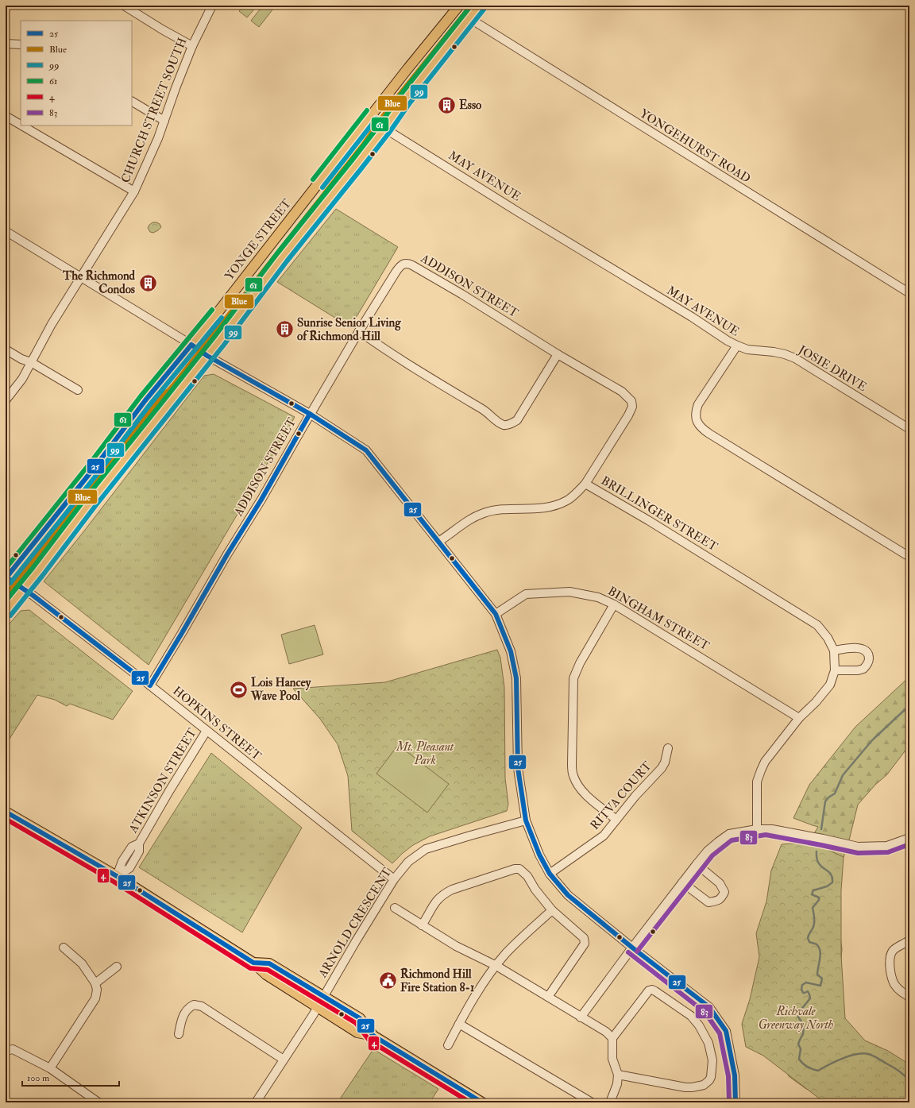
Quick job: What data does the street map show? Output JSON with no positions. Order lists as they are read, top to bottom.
{
  "streets": {
    "main road": ["YONGE STREET"],
    "street": [
      "CHURCH STREET SOUTH",
      "YONGEHURST ROAD",
      "MAY AVENUE",
      "ADDISON STREET",
      "JOSIE DRIVE",
      "BRILLINGER STREET",
      "BINGHAM STREET",
      "HOPKINS STREET",
      "ATKINSON STREET",
      "RITVA COURT",
      "ARNOLD CRESCENT"
    ]
  },
  "crossings": [
    ["MAY AVENUE", "YONGE STREET"],
    ["MAY AVENUE", "JOSIE DRIVE"],
    ["YONGE STREET", "HOPKINS STREET"],
    ["ADDISON STREET", "BRILLINGER STREET"],
    ["ADDISON STREET", "HOPKINS STREET"],
    ["BRILLINGER STREET", "BINGHAM STREET"],
    ["HOPKINS STREET", "ATKINSON STREET"],
    ["HOPKINS STREET", "ARNOLD CRESCENT"]
  ],
  "parks": ["Mt. Pleasant Park", "Richvale Greenway North"],
  "places": {
    "building": ["Esso", "The Richmond Condos", "Sunrise Senior Living of Richmond Hill"],
    "sports": ["Lois Hancey Wave Pool"],
    "public building": ["Richmond Hill Fire Station 8-1"]
  },
  "lines": [
    "transit line Blue",
    "transit line 61",
    "transit line 99",
    "transit line 25",
    "transit line 4",
    "transit line 83"
  ],
  "legend": [
    "25",
    "Blue",
    "99",
    "61",
    "4",
    "83"
  ],
  "scale_bar": "100 m"
}
